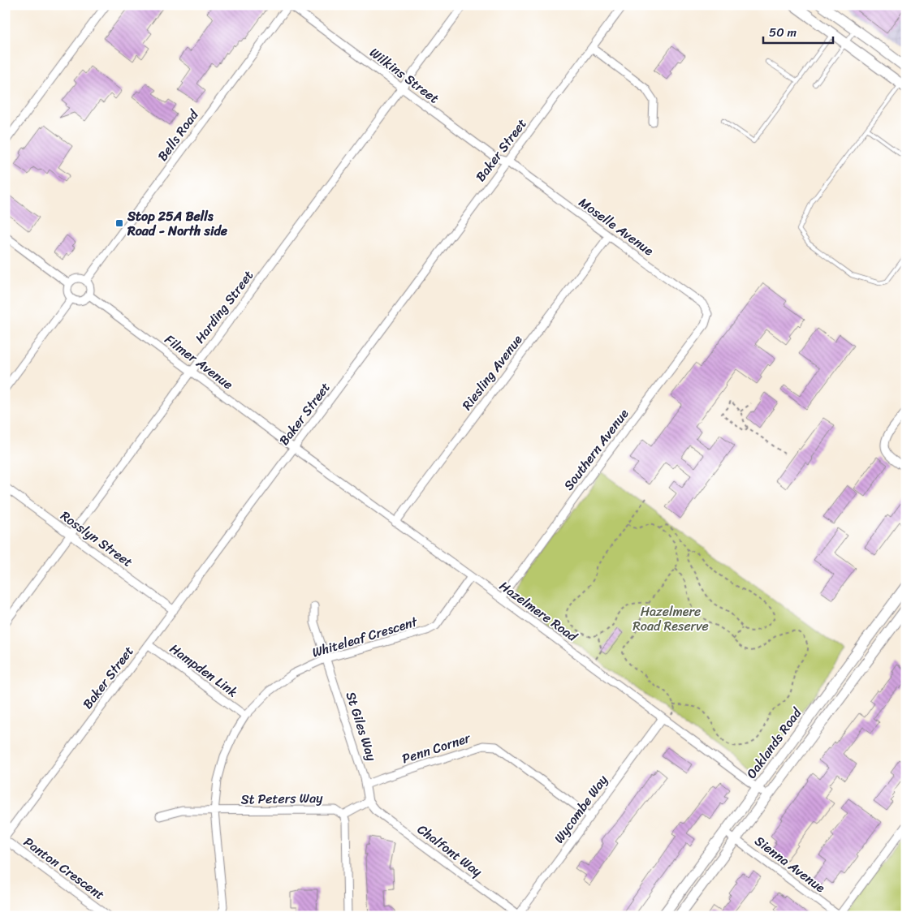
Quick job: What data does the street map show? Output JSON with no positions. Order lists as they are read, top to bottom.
{
  "streets": {
    "main road": ["Oaklands Road"],
    "street": [
      "Wilkins Street",
      "Bells Road",
      "Baker Street",
      "Moselle Avenue",
      "Harding Street",
      "Filmer Avenue",
      "Riesling Avenue",
      "Southern Avenue",
      "Rosslyn Street",
      "Hazelmere Road",
      "Whiteleaf Crescent",
      "Hampden Link",
      "St Giles Way",
      "Penn Corner",
      "St Peters Way",
      "Wycombe Way",
      "Chalfont Way",
      "Sienna Avenue",
      "Panton Crescent"
    ]
  },
  "crossings": [
    ["Wilkins Street", "Bells Road"],
    ["Wilkins Street", "Baker Street"],
    ["Wilkins Street", "Moselle Avenue"],
    ["Wilkins Street", "Harding Street"],
    ["Bells Road", "Filmer Avenue"],
    ["Baker Street", "Moselle Avenue"],
    ["Baker Street", "Filmer Avenue"],
    ["Baker Street", "Rosslyn Street"],
    ["Baker Street", "Hazelmere Road"],
    ["Baker Street", "Hampden Link"],
    ["Baker Street", "Panton Crescent"],
    ["Moselle Avenue", "Riesling Avenue"],
    ["Moselle Avenue", "Southern Avenue"],
    ["Harding Street", "Filmer Avenue"],
    ["Harding Street", "Rosslyn Street"],
    ["Filmer Avenue", "Hazelmere Road"],
    ["Riesling Avenue", "Hazelmere Road"],
    ["Southern Avenue", "Hazelmere Road"],
    ["Hazelmere Road", "Whiteleaf Crescent"],
    ["Hazelmere Road", "Oaklands Road"],
    ["Hazelmere Road", "Wycombe Way"],
    ["Whiteleaf Crescent", "Hampden Link"],
    ["Whiteleaf Crescent", "St Giles Way"],
    ["Whiteleaf Crescent", "St Peters Way"],
    ["St Giles Way", "Penn Corner"],
    ["St Giles Way", "Chalfont Way"],
    ["Oaklands Road", "Sienna Avenue"],
    ["Penn Corner", "Wycombe Way"],
    ["Wycombe Way", "Chalfont Way"]
  ],
  "parks": ["Hazelmere Road Reserve"],
  "places": {
    "transit": ["Stop 25A Bells Road - North side"]
  },
  "scale_bar": "50 m"
}
